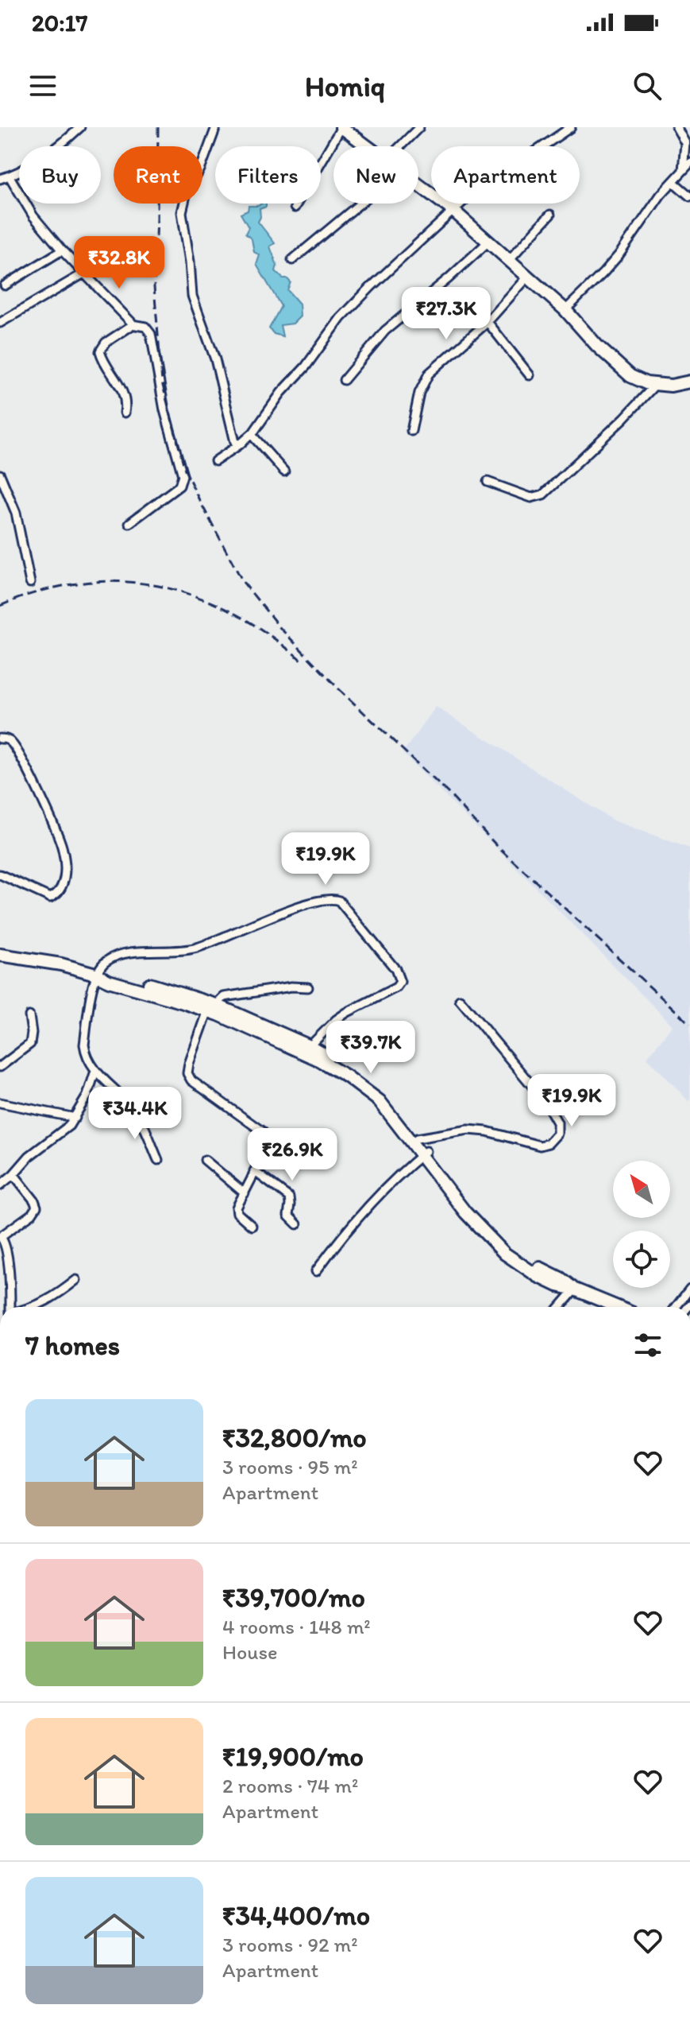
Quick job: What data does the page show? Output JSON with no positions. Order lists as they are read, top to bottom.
{
  "north": "top left",
  "page": {
    "status": "20:17",
    "header": "Homiq",
    "chip": [
      "Buy",
      "Rent",
      "Filters",
      "New",
      "Apartment"
    ],
    "price": [
      "₹32.8K",
      "₹27.3K",
      "₹19.9K",
      "₹39.7K",
      "₹19.9K",
      "₹34.4K",
      "₹26.9K"
    ],
    "heading": "7 homes",
    "list": [
      {
        "name": "₹32,800/mo",
        "note": "3 rooms · 95 m² · Apartment"
      },
      {
        "name": "₹39,700/mo",
        "note": "4 rooms · 148 m² · House"
      },
      {
        "name": "₹19,900/mo",
        "note": "2 rooms · 74 m² · Apartment"
      },
      {
        "name": "₹34,400/mo",
        "note": "3 rooms · 92 m² · Apartment"
      }
    ]
  }
}
